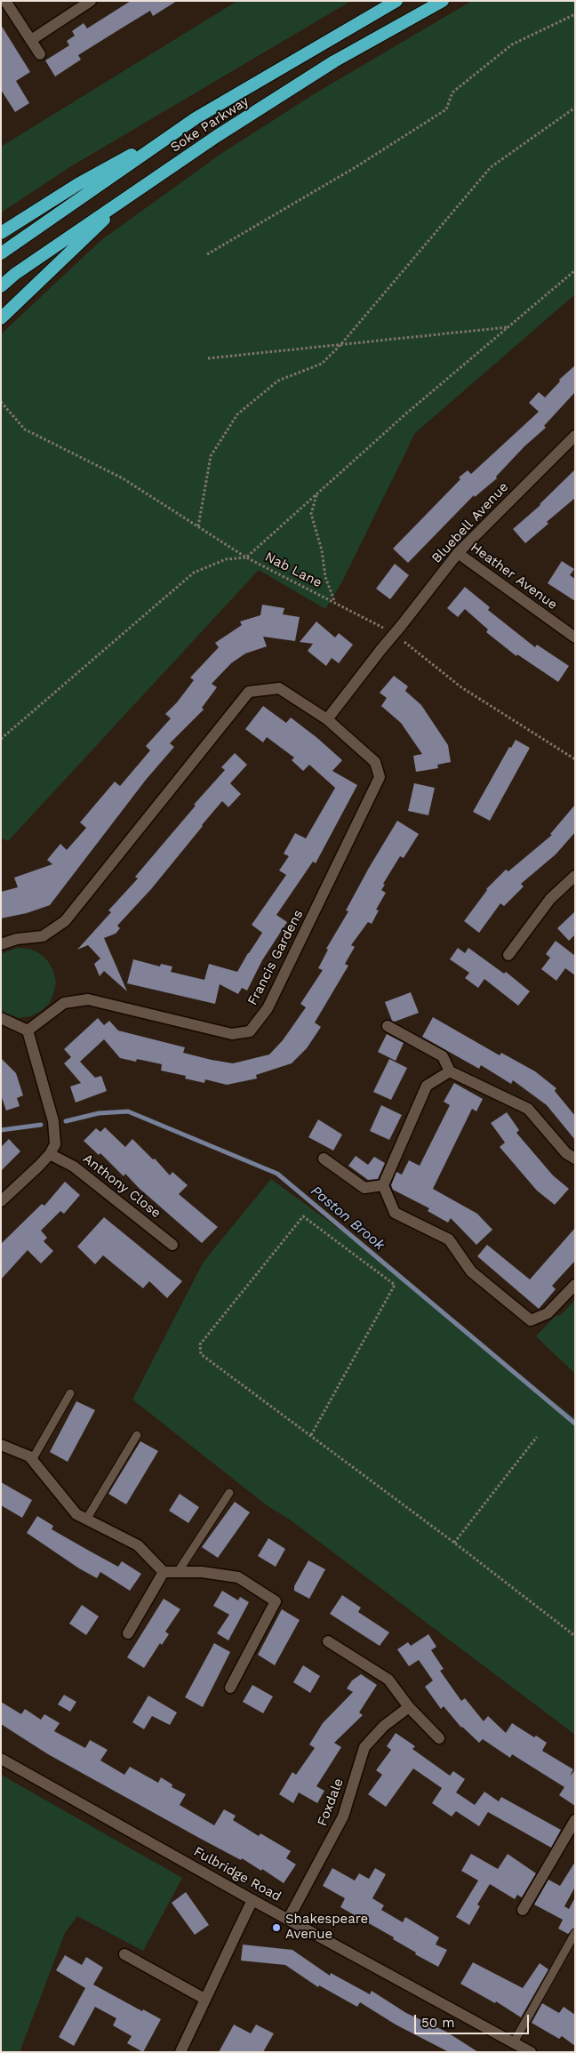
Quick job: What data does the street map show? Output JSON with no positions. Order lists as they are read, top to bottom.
{
  "streets": {
    "highway": ["Soke Parkway"],
    "street": [
      "Bluebell Avenue",
      "Heather Avenue",
      "Francis Gardens",
      "Anthony Close",
      "Foxdale",
      "Fulbridge Road"
    ],
    "path": ["Nab Lane"]
  },
  "crossings": [
    ["Bluebell Avenue", "Nab Lane"],
    ["Bluebell Avenue", "Heather Avenue"],
    ["Foxdale", "Fulbridge Road"]
  ],
  "water": ["Paston Brook"],
  "places": ["Shakespeare Avenue"],
  "scale_bar": "50 m"
}
